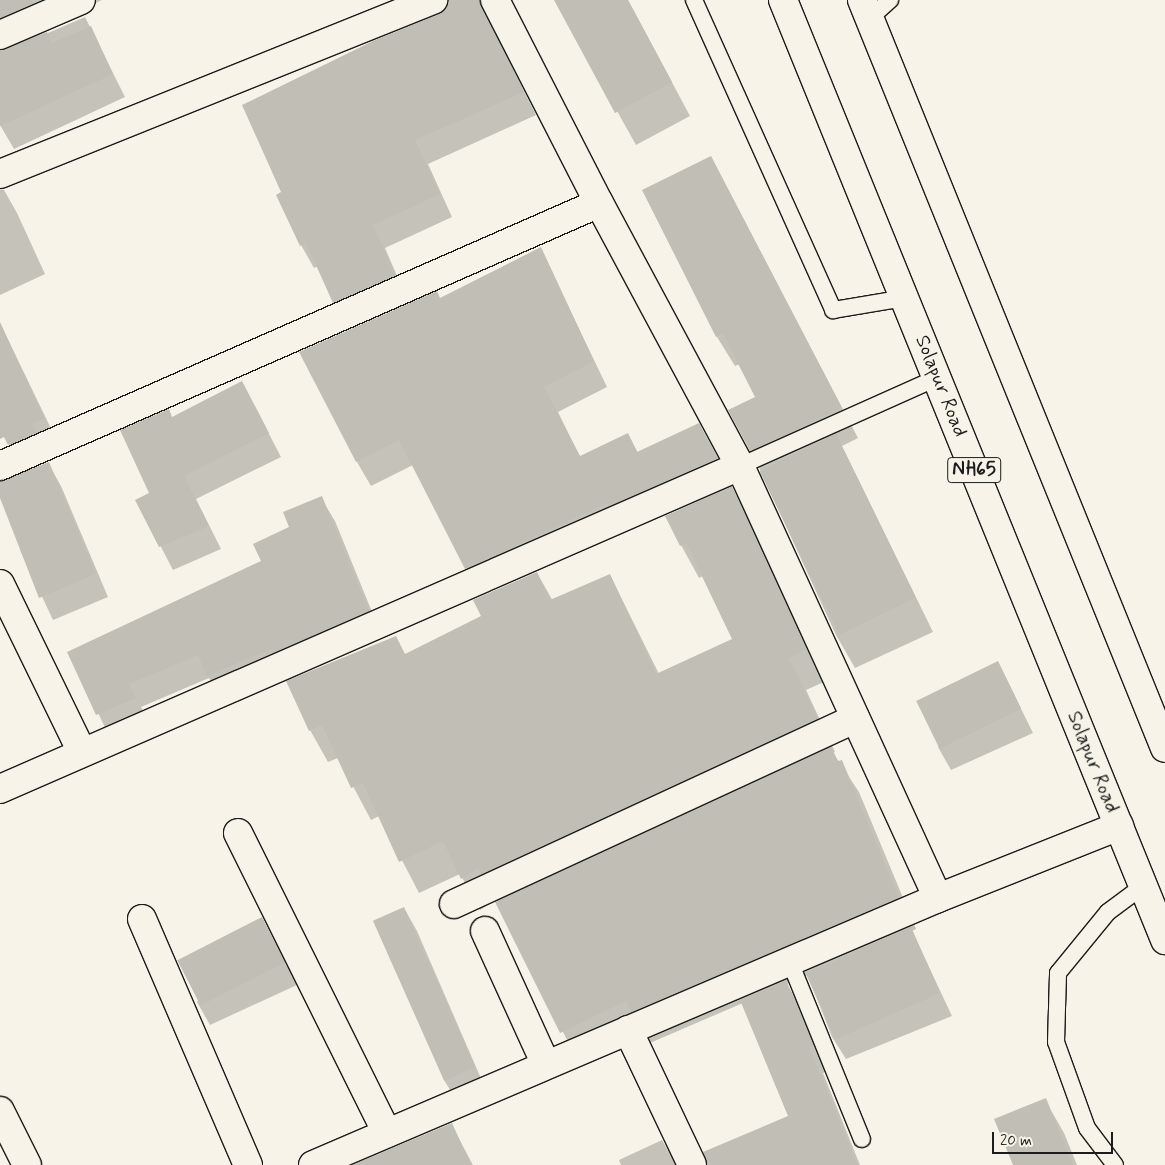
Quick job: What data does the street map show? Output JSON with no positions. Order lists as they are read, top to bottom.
{
  "streets": {
    "main road": ["Solapur Road", "NH65"]
  },
  "scale_bar": "20 m"
}
